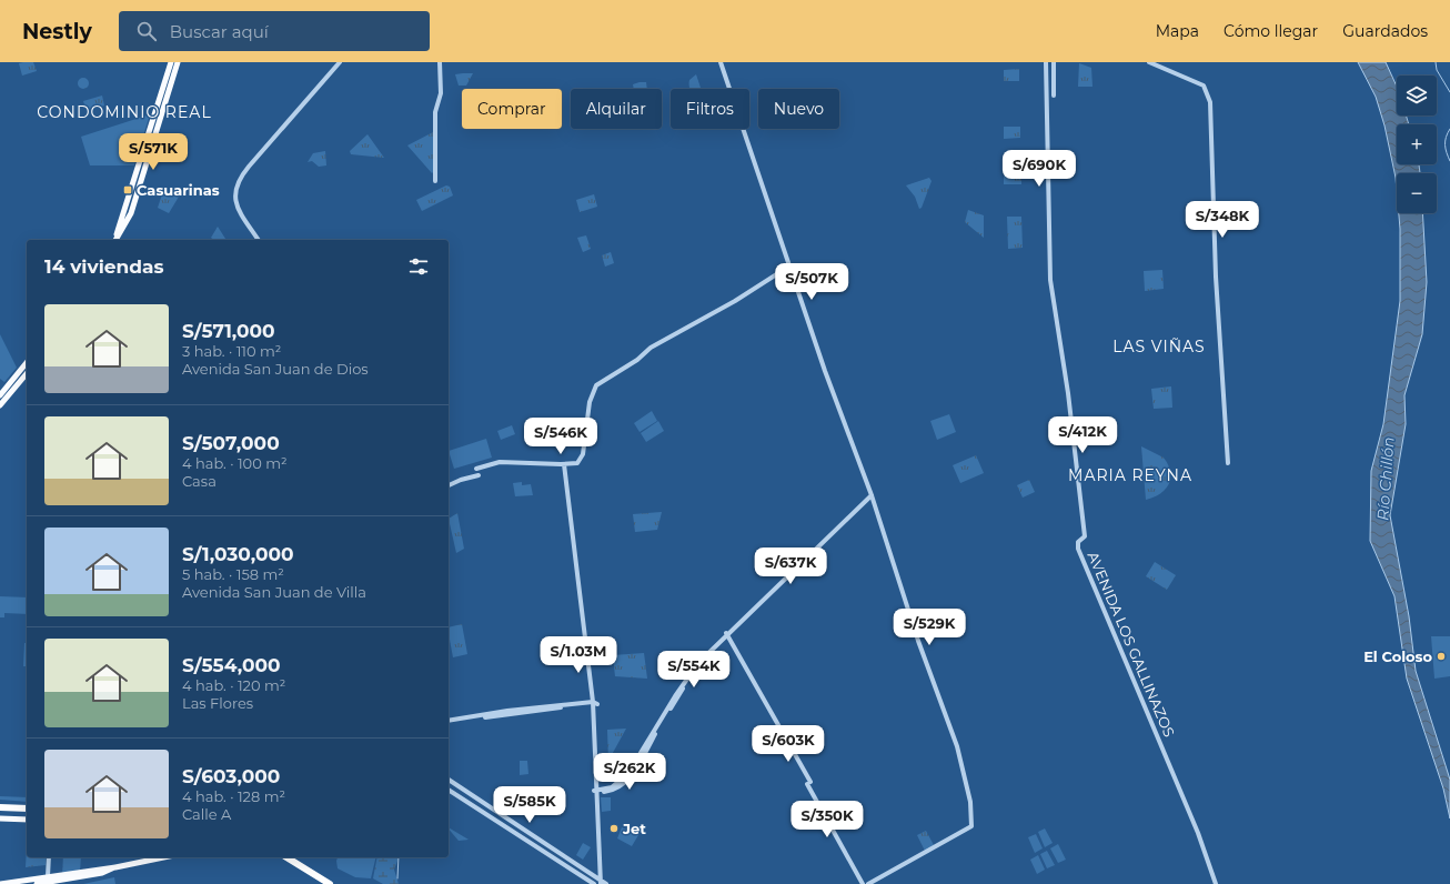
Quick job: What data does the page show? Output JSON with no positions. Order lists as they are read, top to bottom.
{
  "streets": {
    "street": ["AVENIDA LOS GALLINAZOS"]
  },
  "districts": ["CONDOMINIO REAL", "LAS VIÑAS", "MARIA REYNA"],
  "water": ["Río Chillón"],
  "places": {
    "transit": ["Casuarinas"],
    "other": ["El Coloso", "Jet"]
  },
  "page": {
    "header": "Nestly",
    "search": "Buscar aquí",
    "nav": ["Mapa", "Cómo llegar", "Guardados"],
    "map_buttons": ["+", "−"],
    "chip": [
      "Comprar",
      "Alquilar",
      "Filtros",
      "Nuevo"
    ],
    "price": [
      "S/571K",
      "S/690K",
      "S/348K",
      "S/507K",
      "S/412K",
      "S/546K",
      "S/637K",
      "S/529K",
      "S/1.03M",
      "S/554K",
      "S/603K",
      "S/262K",
      "S/585K",
      "S/350K"
    ],
    "heading": "14 viviendas",
    "list": [
      {
        "name": "S/571,000",
        "note": "3 hab. · 110 m² · Avenida San Juan de Dios"
      },
      {
        "name": "S/507,000",
        "note": "4 hab. · 100 m² · Casa"
      },
      {
        "name": "S/1,030,000",
        "note": "5 hab. · 158 m² · Avenida San Juan de Villa"
      },
      {
        "name": "S/554,000",
        "note": "4 hab. · 120 m² · Las Flores"
      },
      {
        "name": "S/603,000",
        "note": "4 hab. · 128 m² · Calle A"
      }
    ]
  }
}
